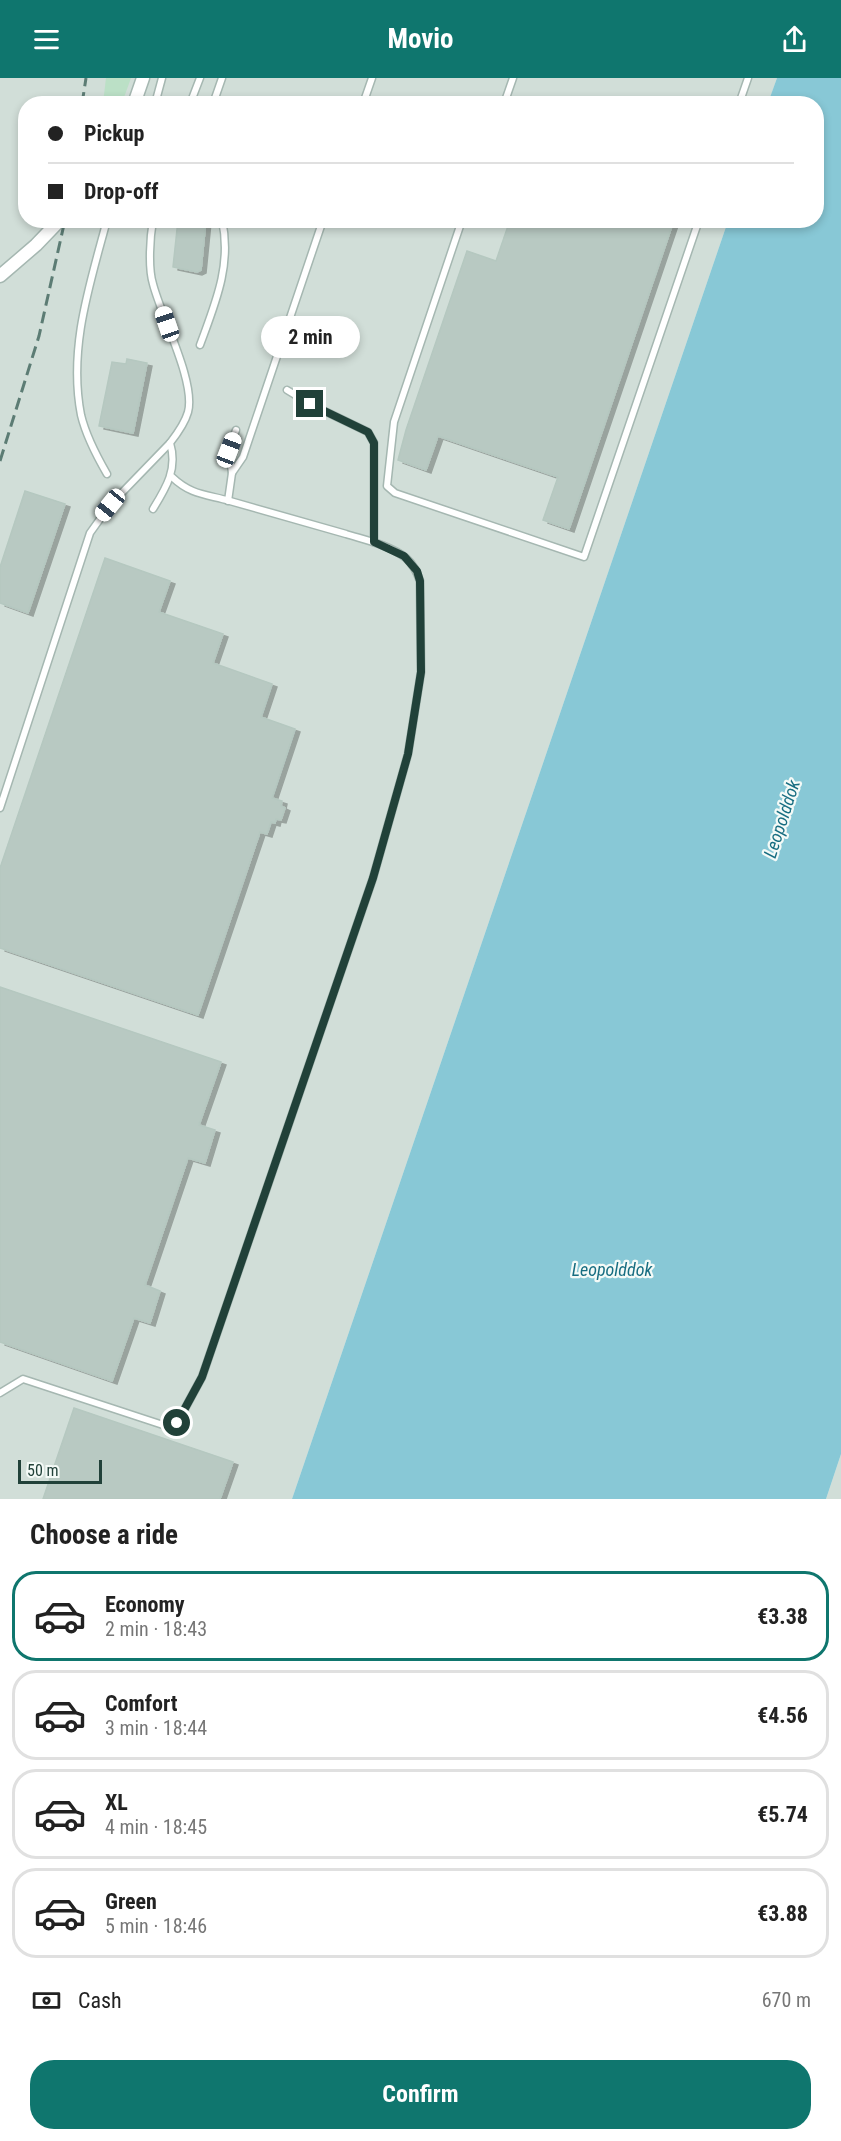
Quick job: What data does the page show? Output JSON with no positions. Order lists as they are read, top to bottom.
{
  "water": ["Leopolddok"],
  "scale_bar": "50 m",
  "page": {
    "header": "Movio",
    "banner": ["Pickup", "Drop-off"],
    "bubble": "2 min",
    "scale": "50 m",
    "heading": "Choose a ride",
    "list": [
      {
        "name": "Economy",
        "note": "2 min · 18:43",
        "value": "€3.38"
      },
      {
        "name": "Comfort",
        "note": "3 min · 18:44",
        "value": "€4.56"
      },
      {
        "name": "XL",
        "note": "4 min · 18:45",
        "value": "€5.74"
      },
      {
        "name": "Green",
        "note": "5 min · 18:46",
        "value": "€3.88"
      }
    ],
    "pay": ["Cash", "670 m"],
    "buttons": "Confirm"
  }
}
